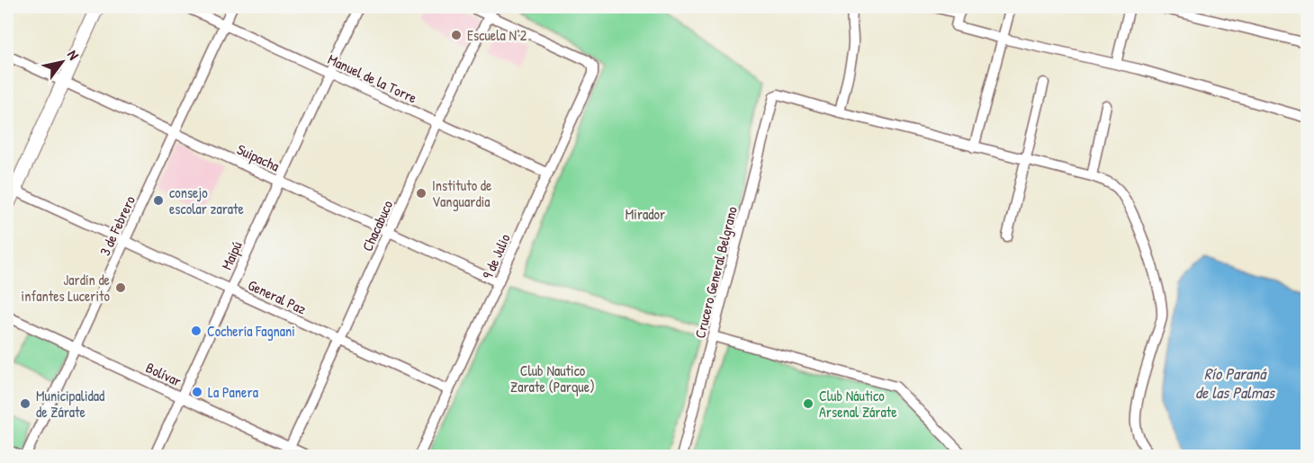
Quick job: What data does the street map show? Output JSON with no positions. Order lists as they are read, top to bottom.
{
  "streets": {
    "street": [
      "Manuel de la Torre",
      "Suipacha",
      "3 de Febrero",
      "Chacabuco",
      "Maipú",
      "9 de Julio",
      "Crucero General Belgrano",
      "General Paz",
      "Bolívar"
    ]
  },
  "crossings": [
    ["Manuel de la Torre", "3 de Febrero"],
    ["Manuel de la Torre", "Chacabuco"],
    ["Manuel de la Torre", "Maipú"],
    ["Manuel de la Torre", "9 de Julio"],
    ["Suipacha", "3 de Febrero"],
    ["Suipacha", "Chacabuco"],
    ["Suipacha", "Maipú"],
    ["Suipacha", "9 de Julio"],
    ["3 de Febrero", "General Paz"],
    ["3 de Febrero", "Bolívar"],
    ["Chacabuco", "9 de Julio"],
    ["Chacabuco", "General Paz"],
    ["Chacabuco", "Bolívar"],
    ["Maipú", "General Paz"],
    ["Maipú", "Bolívar"],
    ["9 de Julio", "General Paz"]
  ],
  "water": ["Río Paraná de las Palmas"],
  "parks": ["Mirador", "Club Nautico Zarate (Parque)"],
  "places": [
    "Escuela N°2",
    "Instituto de Vanguardia",
    "consejo escolar zarate",
    "Jardín de infantes Lucerito",
    "Cochería Fagnani",
    "La Panera",
    "Municipalidad de Zárate",
    "Club Náutico Arsenal Zárate"
  ],
  "north": "top right"
}
